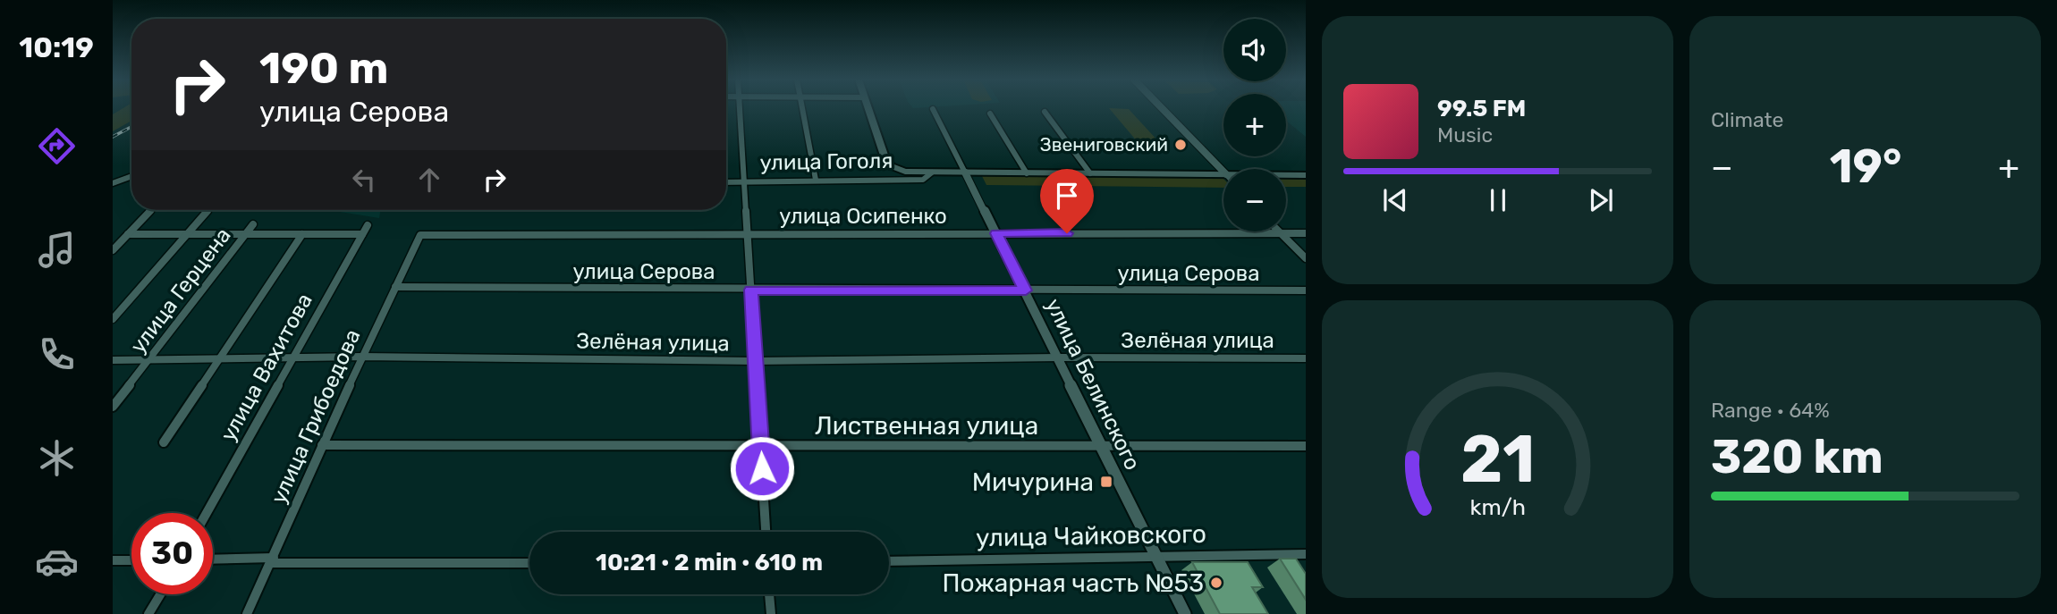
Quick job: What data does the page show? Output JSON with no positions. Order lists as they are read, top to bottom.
{
  "streets": {
    "main road": ["улица Гоголя"],
    "street": [
      "улица Осипенко",
      "улица Серова",
      "улица Герцена",
      "Зелёная улица",
      "улица Вахитова",
      "улица Белинского",
      "улица Грибоедова",
      "Лиственная улица",
      "улица Чайковского"
    ]
  },
  "crossings": [
    ["улица Гоголя", "улица Белинского"],
    ["улица Осипенко", "улица Белинского"],
    ["улица Осипенко", "улица Грибоедова"],
    ["улица Серова", "улица Белинского"],
    ["улица Серова", "улица Грибоедова"],
    ["улица Герцена", "Зелёная улица"],
    ["Зелёная улица", "улица Вахитова"],
    ["Зелёная улица", "улица Белинского"],
    ["Зелёная улица", "улица Грибоедова"],
    ["улица Белинского", "Лиственная улица"],
    ["улица Белинского", "улица Чайковского"],
    ["улица Грибоедова", "Лиственная улица"]
  ],
  "places": {
    "other": ["Звениговский", "Пожарная часть №53"],
    "transit": ["Мичурина"]
  },
  "page": {
    "tabs": "10:19",
    "tile": [
      "Climate",
      ["Range · 64%", "320 km"]
    ],
    "map_buttons": ["+", "−"],
    "turn": ["190 m", "улица Серова"],
    "song": ["99.5 FM", "Music"],
    "heat": ["−", "19°", "+"],
    "limit": "30",
    "trip": "10:21 · 2 min · 610 m",
    "gauge": ["21", "km/h"]
  }
}
